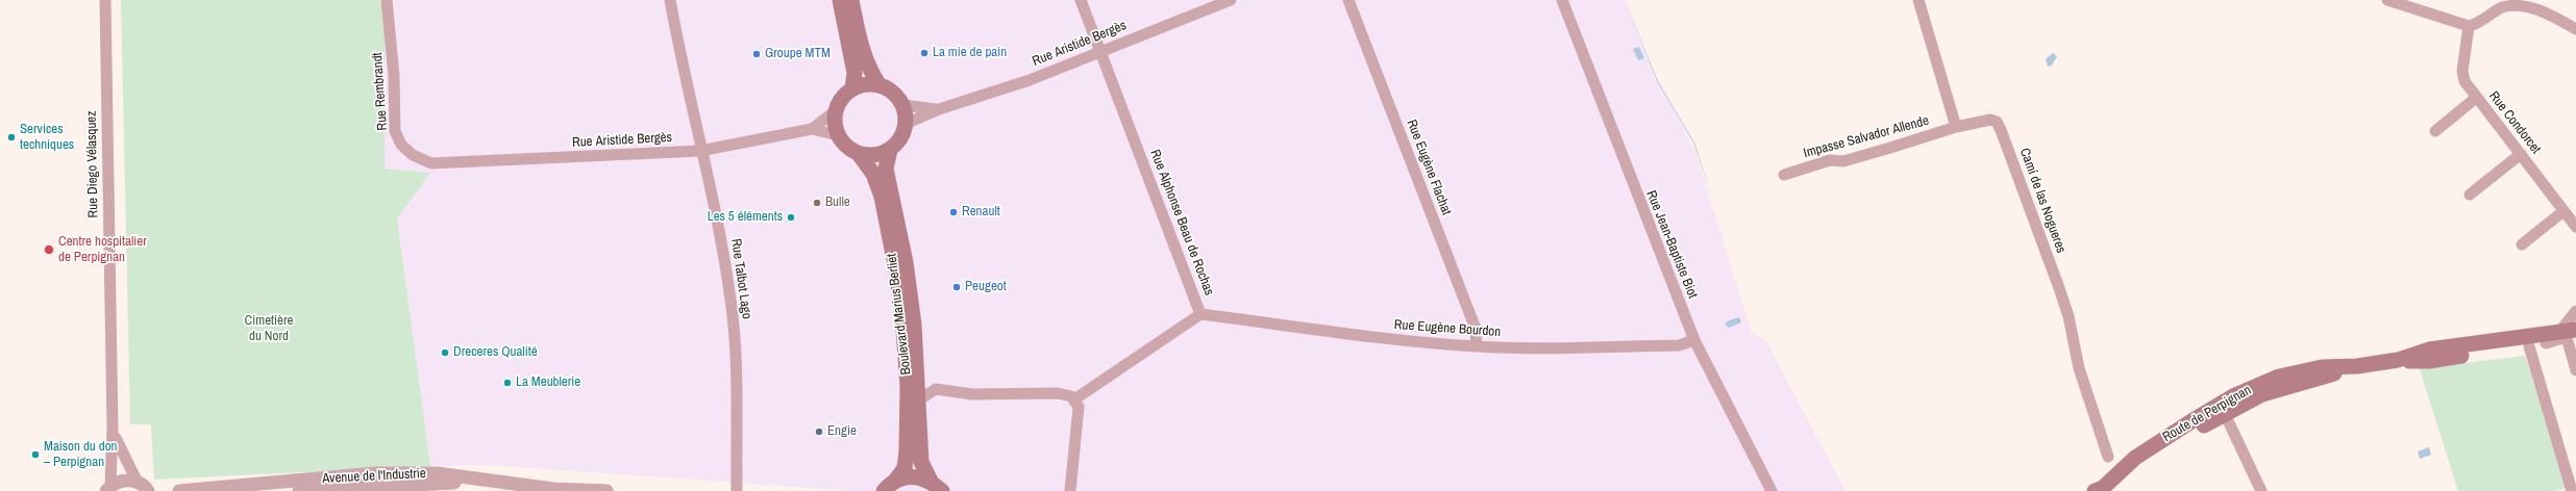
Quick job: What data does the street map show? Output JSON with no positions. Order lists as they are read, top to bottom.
{
  "streets": {
    "main road": ["Boulevard Marius Berliet", "Route de Perpignan"],
    "street": [
      "Rue Aristide Bergès",
      "Rue Rembrandt",
      "Rue Condorcet",
      "Impasse Salvador Allende",
      "Rue Diego Vélasquez",
      "Rue Eugène Flachat",
      "Camí de las Nogueres",
      "Rue Alphonse Beau de Rochas",
      "Rue Jean-Baptiste Biot",
      "Rue Talbot Lago",
      "Rue Eugène Bourdon",
      "Avenue de l'Industrie"
    ]
  },
  "crossings": [
    ["Rue Aristide Bergès", "Rue Rembrandt"],
    ["Rue Aristide Bergès", "Rue Alphonse Beau de Rochas"],
    ["Rue Aristide Bergès", "Rue Talbot Lago"],
    ["Rue Aristide Bergès", "Boulevard Marius Berliet"],
    ["Impasse Salvador Allende", "Camí de las Nogueres"],
    ["Rue Eugène Flachat", "Rue Eugène Bourdon"],
    ["Rue Alphonse Beau de Rochas", "Rue Eugène Bourdon"],
    ["Rue Jean-Baptiste Biot", "Rue Eugène Bourdon"]
  ],
  "parks": ["Cimetière du Nord"],
  "places": [
    "La mie de pain",
    "Groupe MTM",
    "Services techniques",
    "Bulle",
    "Renault",
    "Les 5 éléments",
    "Centre hospitalier de Perpignan",
    "Peugeot",
    "Dreceres Qualité",
    "La Meublerie",
    "Engie",
    "Maison du don – Perpignan"
  ]
}
